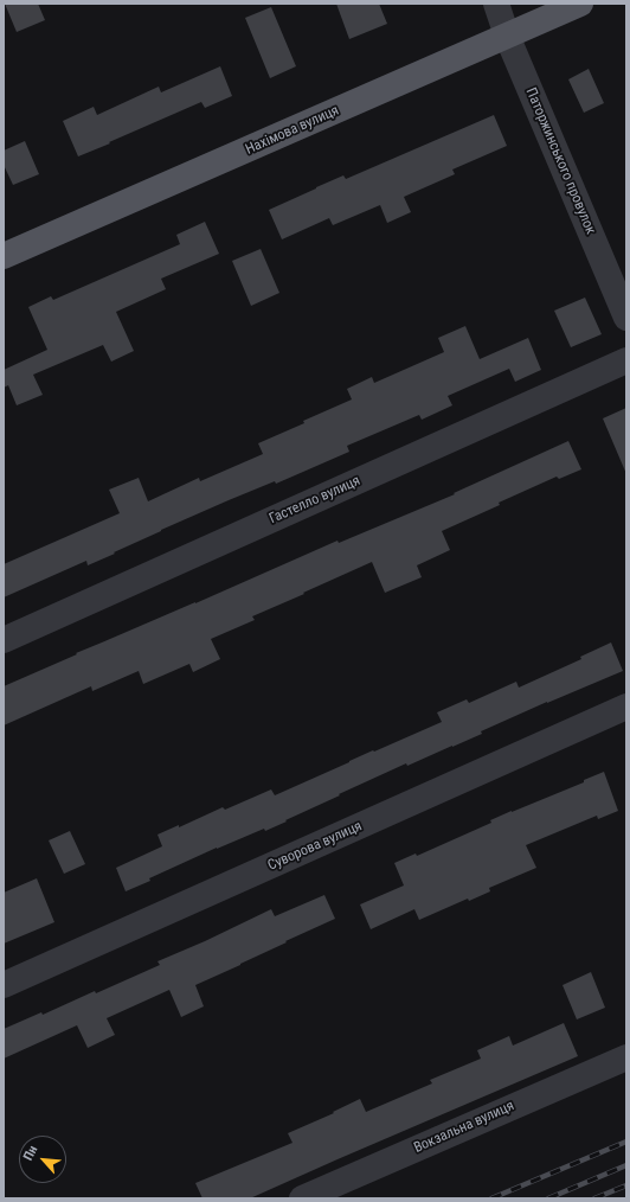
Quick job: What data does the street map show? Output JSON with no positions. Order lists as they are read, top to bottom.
{
  "streets": {
    "main road": ["Нахімова вулиця"],
    "street": [
      "Паторжинського провулок",
      "Гастелло вулиця",
      "Суворова вулиця",
      "Вокзальна вулиця"
    ]
  },
  "crossings": [
    ["Нахімова вулиця", "Паторжинського провулок"]
  ],
  "north": "top left"
}
